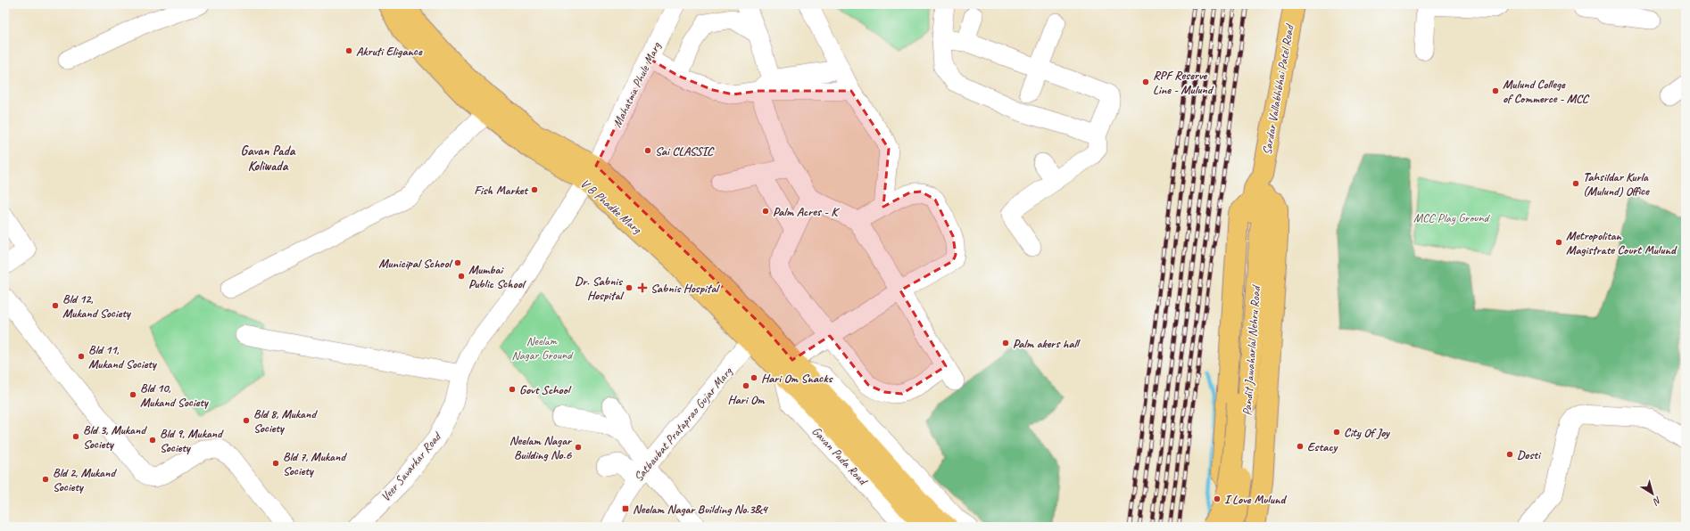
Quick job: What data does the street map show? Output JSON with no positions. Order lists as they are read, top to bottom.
{
  "streets": {
    "main road": ["Sardar Vallabhbhai Patel Road", "V B Phadke Marg", "Pandit Jawaharlal Nehru Road"],
    "street": [
      "Mahatma Phule Marg",
      "Satbaubat Prataprao Gujar Marg",
      "Gavan Pada Road",
      "Veer Savarkar Road"
    ]
  },
  "crossings": [
    ["Mahatma Phule Marg", "V B Phadke Marg"],
    ["Mahatma Phule Marg", "Veer Savarkar Road"],
    ["Sardar Vallabhbhai Patel Road", "Pandit Jawaharlal Nehru Road"],
    ["V B Phadke Marg", "Satbaubat Prataprao Gujar Marg"],
    ["V B Phadke Marg", "Gavan Pada Road"],
    ["V B Phadke Marg", "Veer Savarkar Road"]
  ],
  "districts": ["Gavan Pada Koliwada"],
  "parks": ["MCC Play Ground", "Neelam Nagar Ground"],
  "places": {
    "other": [
      "Akruti Eligance",
      "RPF Reserve Line - Mulund",
      "Mulund College of Commerce - MCC",
      "Sai CLASSIC",
      "Tahsildar Kurla (Mulund) Office",
      "Fish Market",
      "Palm Acres - K",
      "Metropolitan Magistrate Court Mulund",
      "Municipal School",
      "Mumbai Public School",
      "Dr. Sabnis Hospital",
      "Bld 12, Mukand Society",
      "Palm akers hall",
      "Bld 11, Mukand Society",
      "Hari Om Snacks",
      "Hari Om",
      "Govt School",
      "Bld 10, Mukand Society",
      "Bld 8, Mukand Society",
      "City Of Joy",
      "Bld 3, Mukand Society",
      "Bld 9, Mukand Society",
      "Estacy",
      "Neelam Nagar Building No.6",
      "Dosti",
      "Bld 7, Mukand Society",
      "Bld 2, Mukand Society",
      "I Love Mulund"
    ],
    "health": ["Sabnis Hospital"],
    "transit": ["Neelam Nagar Building No.3&4"]
  },
  "north": "bottom right"
}
